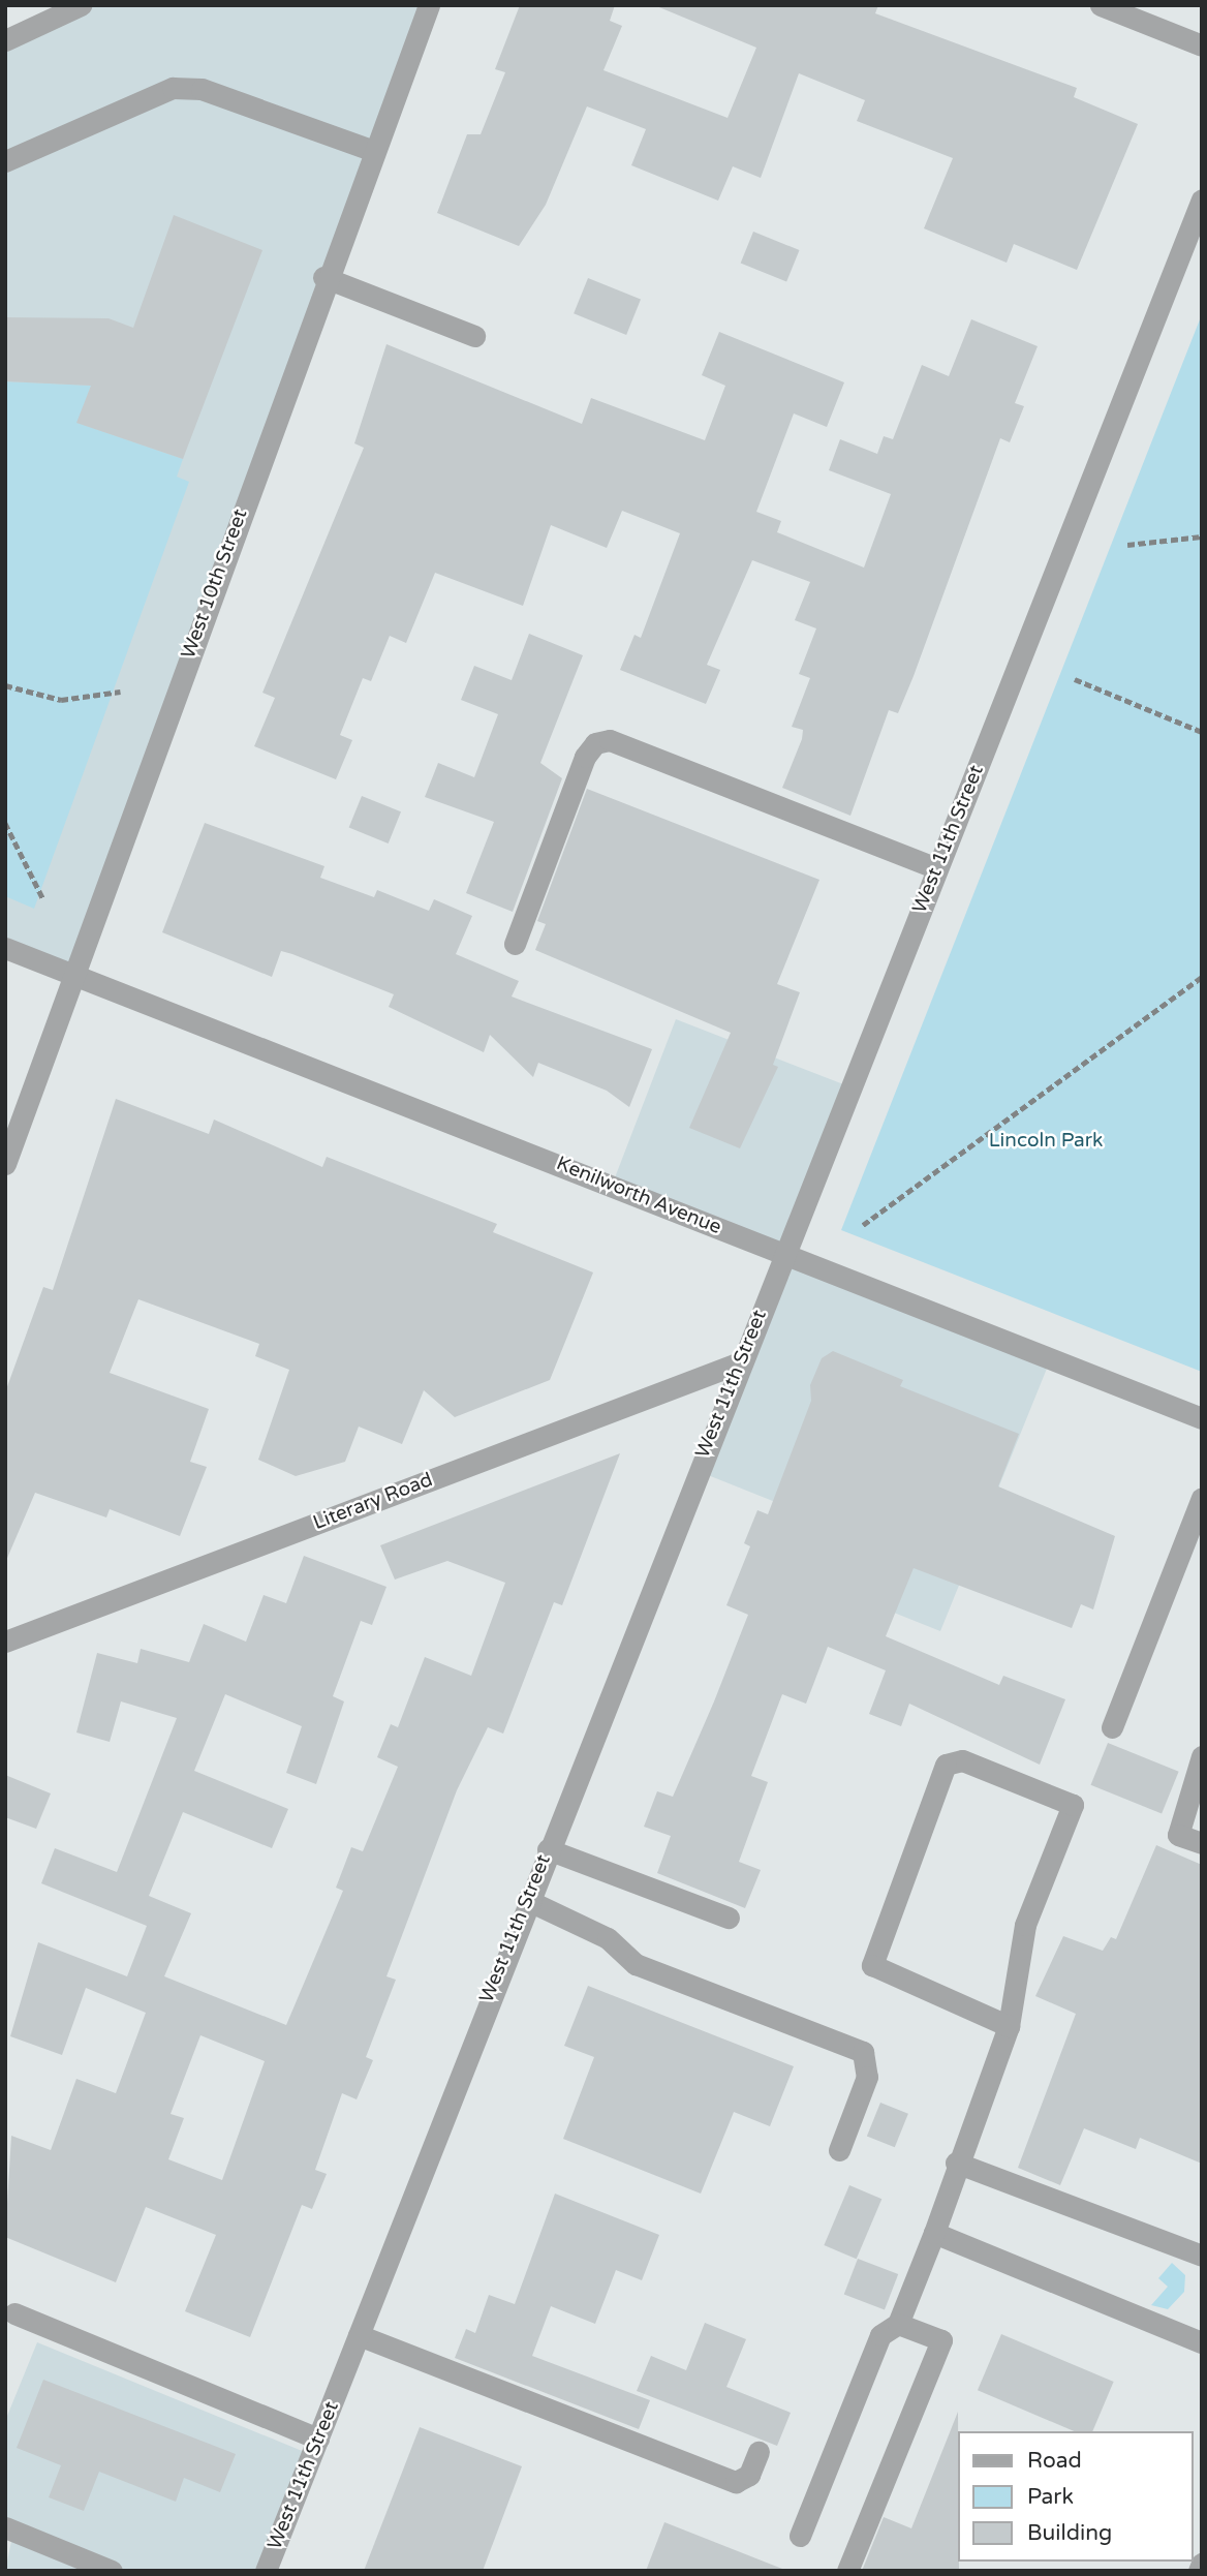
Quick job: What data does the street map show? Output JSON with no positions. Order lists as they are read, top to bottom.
{
  "streets": {
    "street": [
      "West 10th Street",
      "West 11th Street",
      "Kenilworth Avenue",
      "Literary Road"
    ]
  },
  "crossings": [
    ["West 10th Street", "Kenilworth Avenue"],
    ["West 11th Street", "Kenilworth Avenue"],
    ["West 11th Street", "Literary Road"]
  ],
  "parks": ["Lincoln Park"],
  "legend": ["Road", "Park", "Building"]
}
